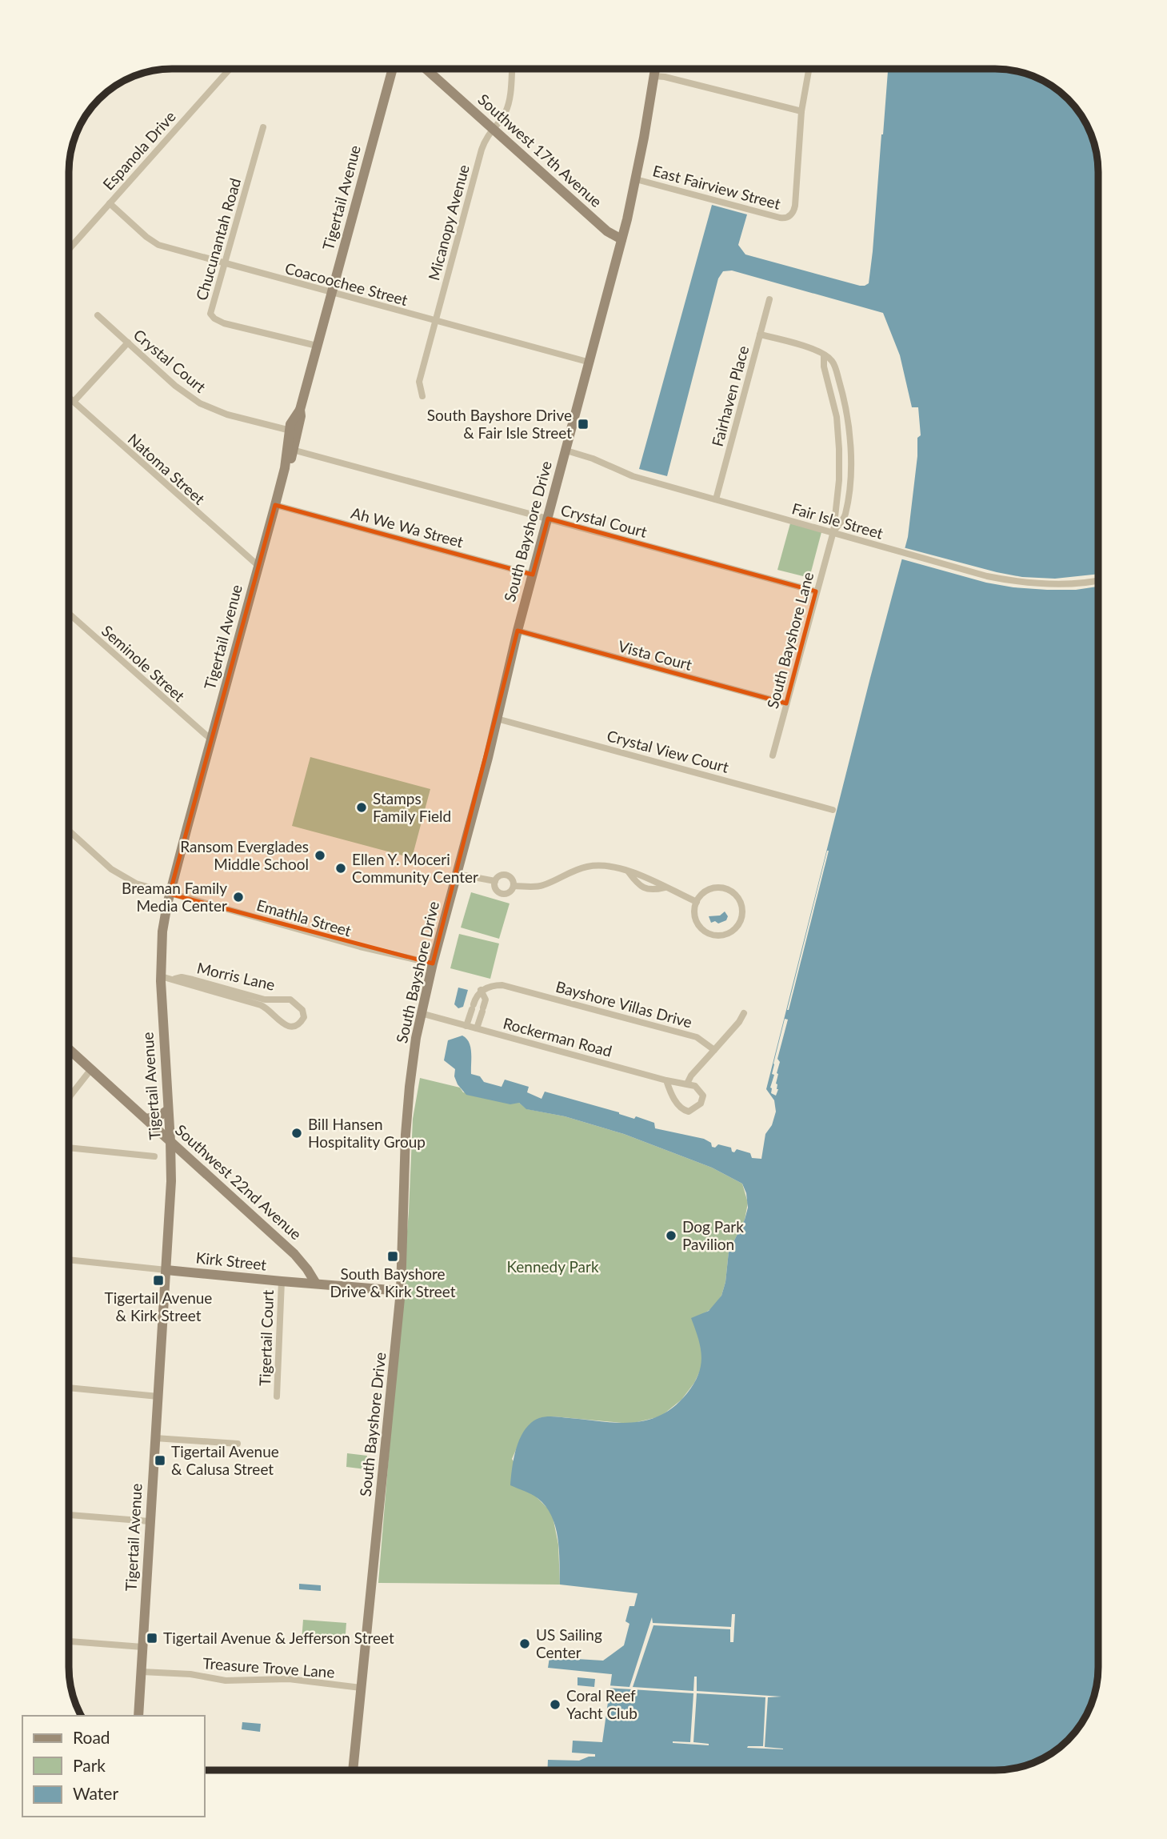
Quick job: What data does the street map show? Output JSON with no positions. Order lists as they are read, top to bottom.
{
  "streets": {
    "street": [
      "Espanola Drive",
      "Southwest 17th Avenue",
      "East Fairview Street",
      "Tigertail Avenue",
      "Micanopy Avenue",
      "Chucunantah Road",
      "Coacoochee Street",
      "Crystal Court",
      "Fairhaven Place",
      "Natoma Street",
      "Fair Isle Street",
      "Ah We Wa Street",
      "South Bayshore Drive",
      "South Bayshore Lane",
      "Vista Court",
      "Seminole Street",
      "Crystal View Court",
      "Emathla Street",
      "Morris Lane",
      "Bayshore Villas Drive",
      "Rockerman Road",
      "Southwest 22nd Avenue",
      "Kirk Street",
      "Tigertail Court",
      "Treasure Trove Lane"
    ]
  },
  "crossings": [
    ["Espanola Drive", "Coacoochee Street"],
    ["Southwest 17th Avenue", "Micanopy Avenue"],
    ["Southwest 17th Avenue", "South Bayshore Drive"],
    ["East Fairview Street", "South Bayshore Drive"],
    ["Tigertail Avenue", "Chucunantah Road"],
    ["Tigertail Avenue", "Coacoochee Street"],
    ["Tigertail Avenue", "Crystal Court"],
    ["Tigertail Avenue", "Natoma Street"],
    ["Tigertail Avenue", "Ah We Wa Street"],
    ["Tigertail Avenue", "Seminole Street"],
    ["Tigertail Avenue", "Emathla Street"],
    ["Tigertail Avenue", "Morris Lane"],
    ["Tigertail Avenue", "Southwest 22nd Avenue"],
    ["Tigertail Avenue", "Kirk Street"],
    ["Tigertail Avenue", "Treasure Trove Lane"],
    ["Micanopy Avenue", "Coacoochee Street"],
    ["Chucunantah Road", "Coacoochee Street"],
    ["Coacoochee Street", "South Bayshore Drive"],
    ["Crystal Court", "South Bayshore Drive"],
    ["Crystal Court", "South Bayshore Lane"],
    ["Fairhaven Place", "Fair Isle Street"],
    ["Fair Isle Street", "South Bayshore Drive"],
    ["Fair Isle Street", "South Bayshore Lane"],
    ["Ah We Wa Street", "South Bayshore Drive"],
    ["South Bayshore Drive", "Vista Court"],
    ["South Bayshore Drive", "Crystal View Court"],
    ["South Bayshore Drive", "Emathla Street"],
    ["South Bayshore Drive", "Rockerman Road"],
    ["South Bayshore Drive", "Kirk Street"],
    ["South Bayshore Drive", "Treasure Trove Lane"],
    ["South Bayshore Lane", "Vista Court"],
    ["Southwest 22nd Avenue", "Kirk Street"],
    ["Kirk Street", "Tigertail Court"]
  ],
  "parks": ["Kennedy Park"],
  "places": {
    "transit": [
      "South Bayshore Drive & Fair Isle Street",
      "South Bayshore Drive & Kirk Street",
      "Tigertail Avenue & Kirk Street",
      "Tigertail Avenue & Calusa Street",
      "Tigertail Avenue & Jefferson Street"
    ],
    "other": [
      "Stamps Family Field",
      "Ransom Everglades Middle School",
      "Ellen Y. Moceri Community Center",
      "Breaman Family Media Center",
      "Bill Hansen Hospitality Group",
      "Dog Park Pavilion",
      "US Sailing Center",
      "Coral Reef Yacht Club"
    ]
  },
  "legend": ["Road", "Park", "Water"]
}
